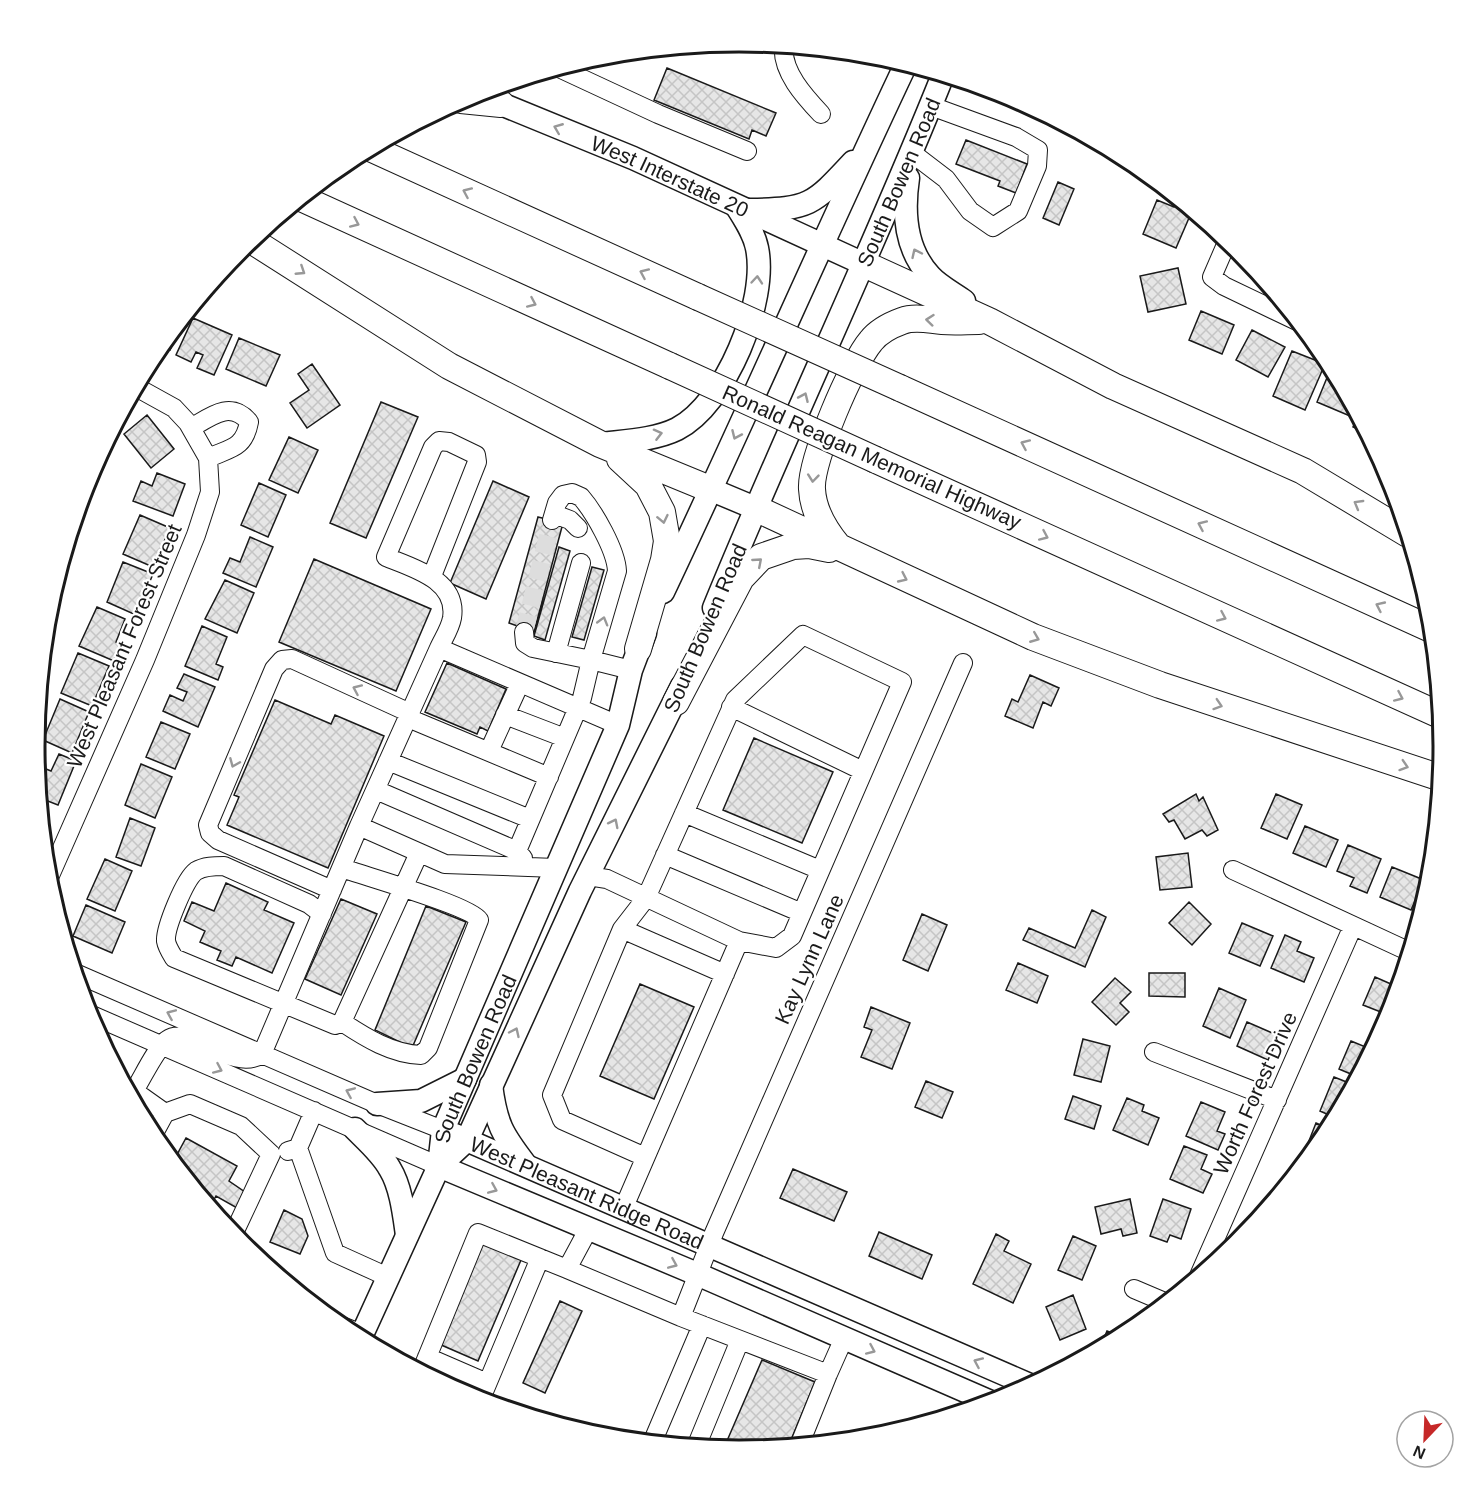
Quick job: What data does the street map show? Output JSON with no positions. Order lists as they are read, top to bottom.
{
  "streets": {
    "highway": ["Ronald Reagan Memorial Highway"],
    "main road": ["West Interstate 20", "South Bowen Road", "West Pleasant Ridge Road"],
    "street": ["West Pleasant Forest Street", "Kay Lynn Lane", "Worth Forest Drive"]
  },
  "crossings": [
    ["West Interstate 20", "South Bowen Road"],
    ["South Bowen Road", "West Pleasant Ridge Road"],
    ["Kay Lynn Lane", "West Pleasant Ridge Road"]
  ],
  "one_way": ["West Interstate 20"],
  "north": "bottom left"
}
